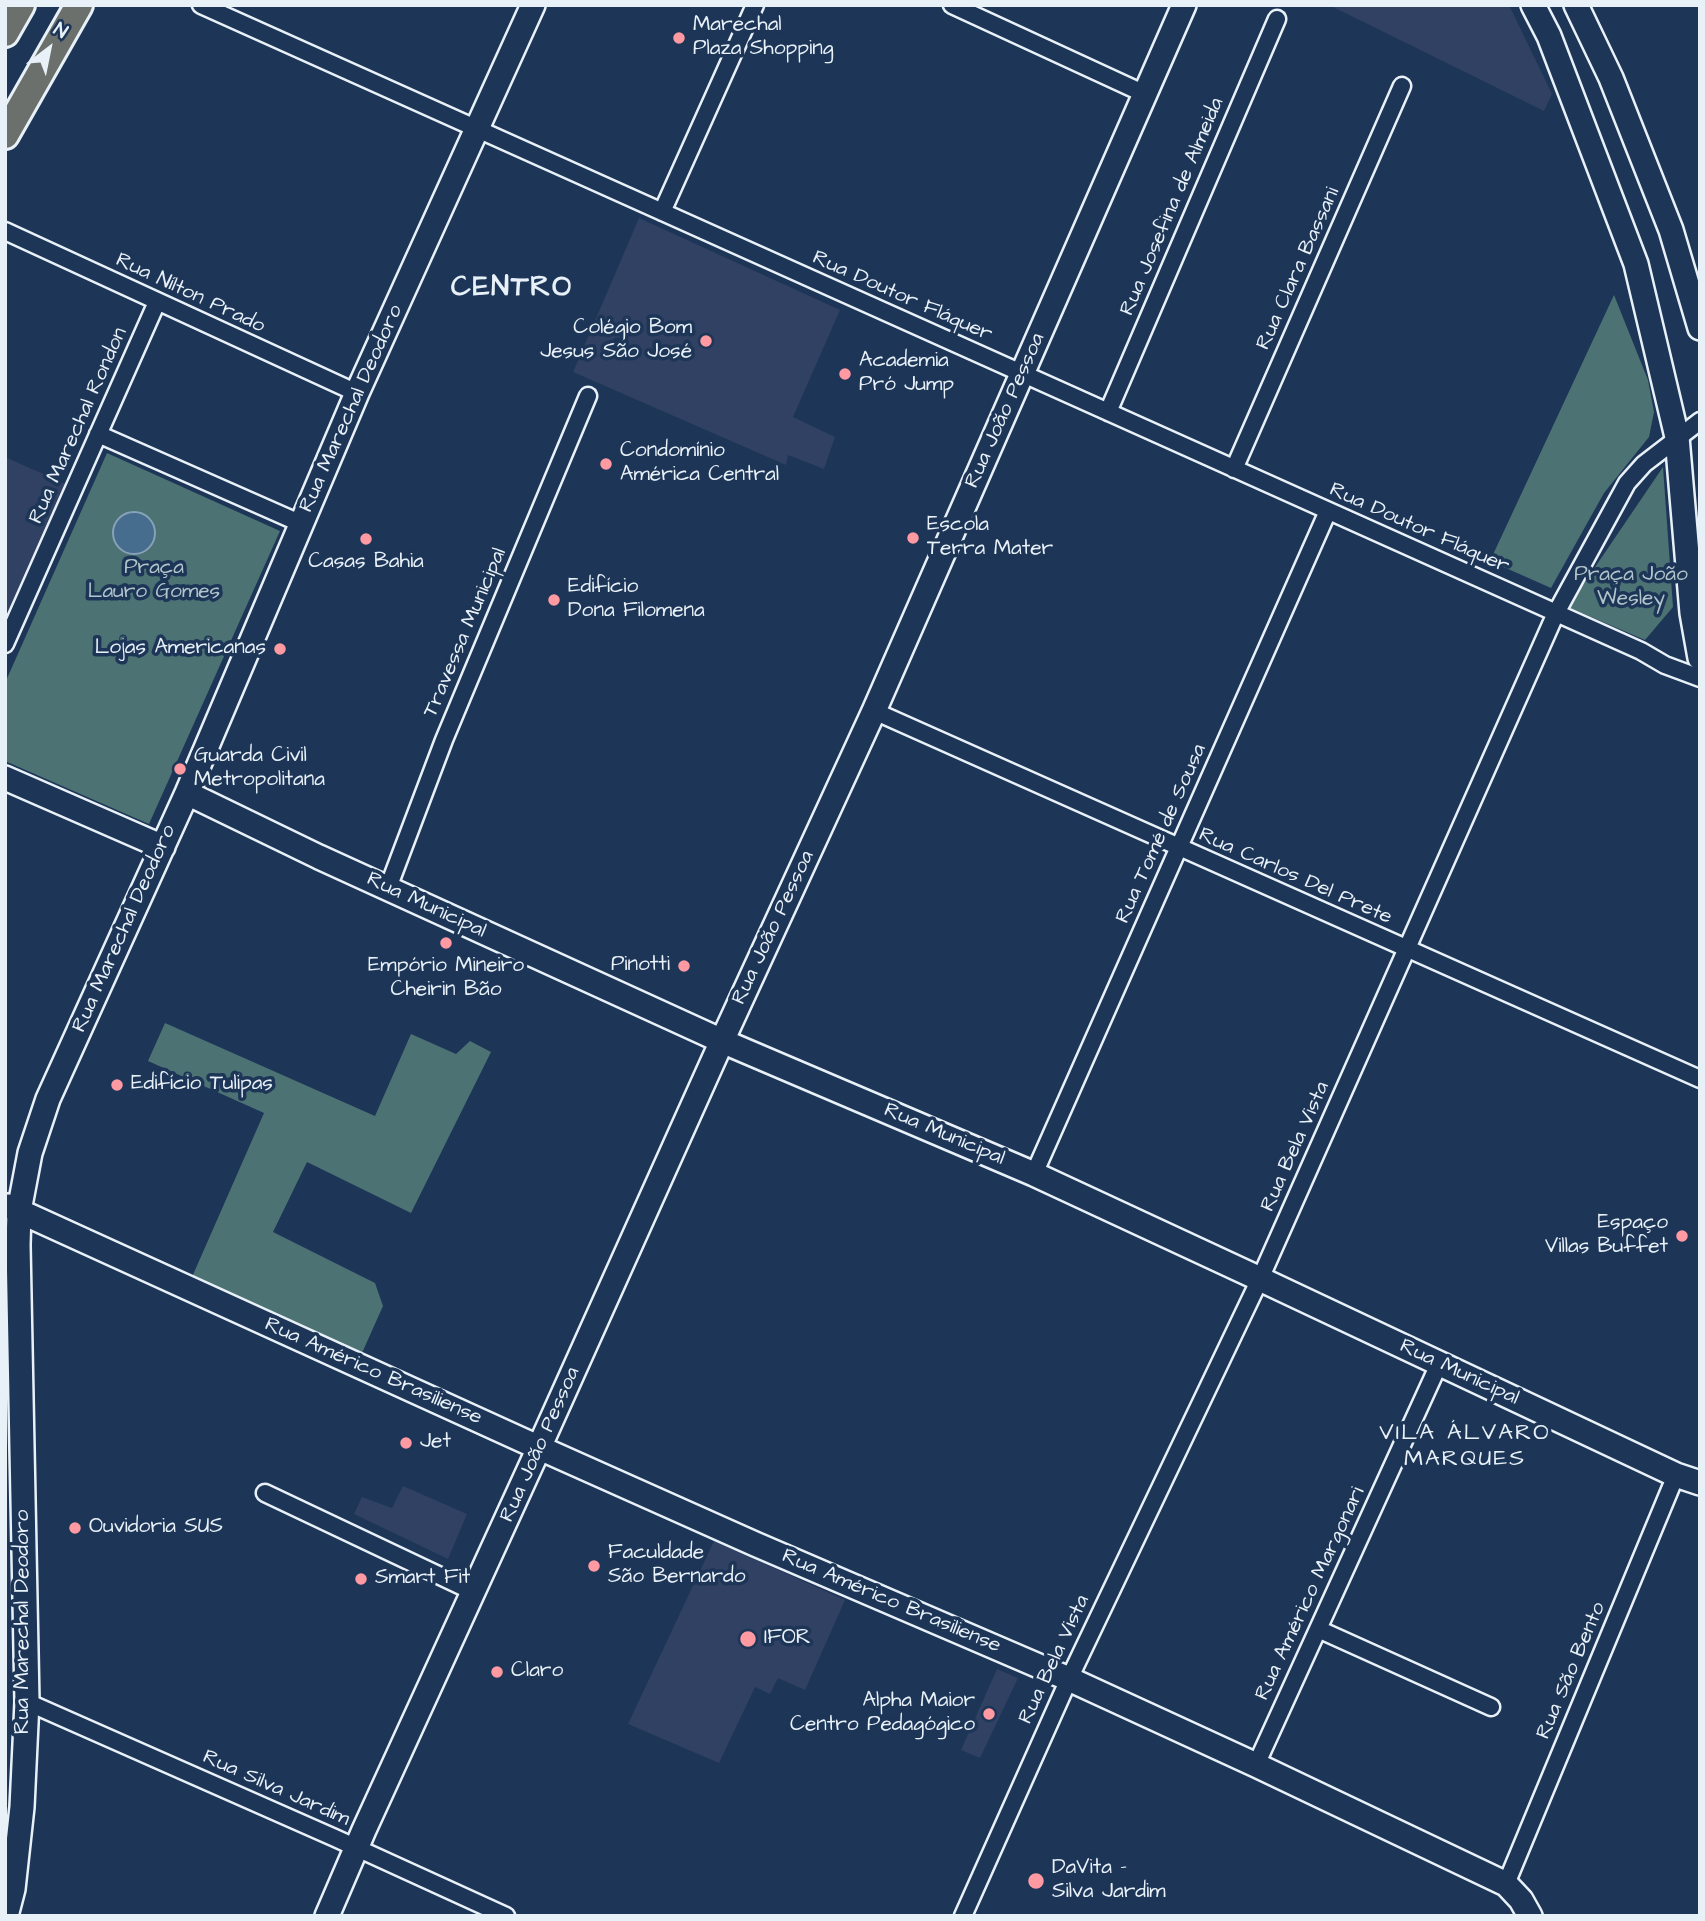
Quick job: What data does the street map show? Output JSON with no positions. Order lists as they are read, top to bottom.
{
  "streets": {
    "street": [
      "Rua Josefina de Almeida",
      "Rua Clara Bassani",
      "Rua Nílton Prado",
      "Rua Doutor Fláquer",
      "Rua Marechal Deodoro",
      "Rua João Pessoa",
      "Rua Marechal Rondon",
      "Travessa Municipal",
      "Rua Tomé de Sousa",
      "Rua Carlos Del Prete",
      "Rua Municipal",
      "Rua Bela Vista",
      "Rua Américo Brasiliense",
      "Rua Américo Margonari",
      "Rua São Bento",
      "Rua Silva Jardim"
    ]
  },
  "crossings": [
    ["Rua Josefina de Almeida", "Rua Doutor Fláquer"],
    ["Rua Clara Bassani", "Rua Doutor Fláquer"],
    ["Rua Nílton Prado", "Rua Marechal Deodoro"],
    ["Rua Nílton Prado", "Rua Marechal Rondon"],
    ["Rua Doutor Fláquer", "Rua Marechal Deodoro"],
    ["Rua Doutor Fláquer", "Rua João Pessoa"],
    ["Rua Doutor Fláquer", "Rua Tomé de Sousa"],
    ["Rua Doutor Fláquer", "Rua Bela Vista"],
    ["Rua Marechal Deodoro", "Rua Municipal"],
    ["Rua Marechal Deodoro", "Rua Américo Brasiliense"],
    ["Rua Marechal Deodoro", "Rua Silva Jardim"],
    ["Rua João Pessoa", "Rua Carlos Del Prete"],
    ["Rua João Pessoa", "Rua Municipal"],
    ["Rua João Pessoa", "Rua Américo Brasiliense"],
    ["Rua João Pessoa", "Rua Silva Jardim"],
    ["Travessa Municipal", "Rua Municipal"],
    ["Rua Tomé de Sousa", "Rua Carlos Del Prete"],
    ["Rua Tomé de Sousa", "Rua Municipal"],
    ["Rua Carlos Del Prete", "Rua Bela Vista"],
    ["Rua Municipal", "Rua Bela Vista"],
    ["Rua Municipal", "Rua Américo Margonari"],
    ["Rua Municipal", "Rua São Bento"],
    ["Rua Bela Vista", "Rua Américo Brasiliense"],
    ["Rua Américo Brasiliense", "Rua Américo Margonari"],
    ["Rua Américo Brasiliense", "Rua São Bento"]
  ],
  "districts": ["CENTRO", "VILA ÁLVARO MARQUES"],
  "parks": ["Praça Lauro Gomes", "Praça João Wesley"],
  "places": [
    "Marechal Plaza Shopping",
    "Colégio Bom Jesus São José",
    "Academia Pró Jump",
    "Condomínio América Central",
    "Escola Terra Mater",
    "Casas Bahia",
    "Edifício Dona Filomena",
    "Lojas Americanas",
    "Guarda Civil Metropolitana",
    "Empório Mineiro Cheirin Bão",
    "Pinotti",
    "Edifício Tulipas",
    "Espaço Villas Buffet",
    "Jet",
    "Ouvidoria SUS",
    "Faculdade São Bernardo",
    "Smart Fit",
    "IFOR",
    "Claro",
    "Alpha Maior Centro Pedagógico",
    "DaVita - Silva Jardim"
  ],
  "north": "top right"
}
